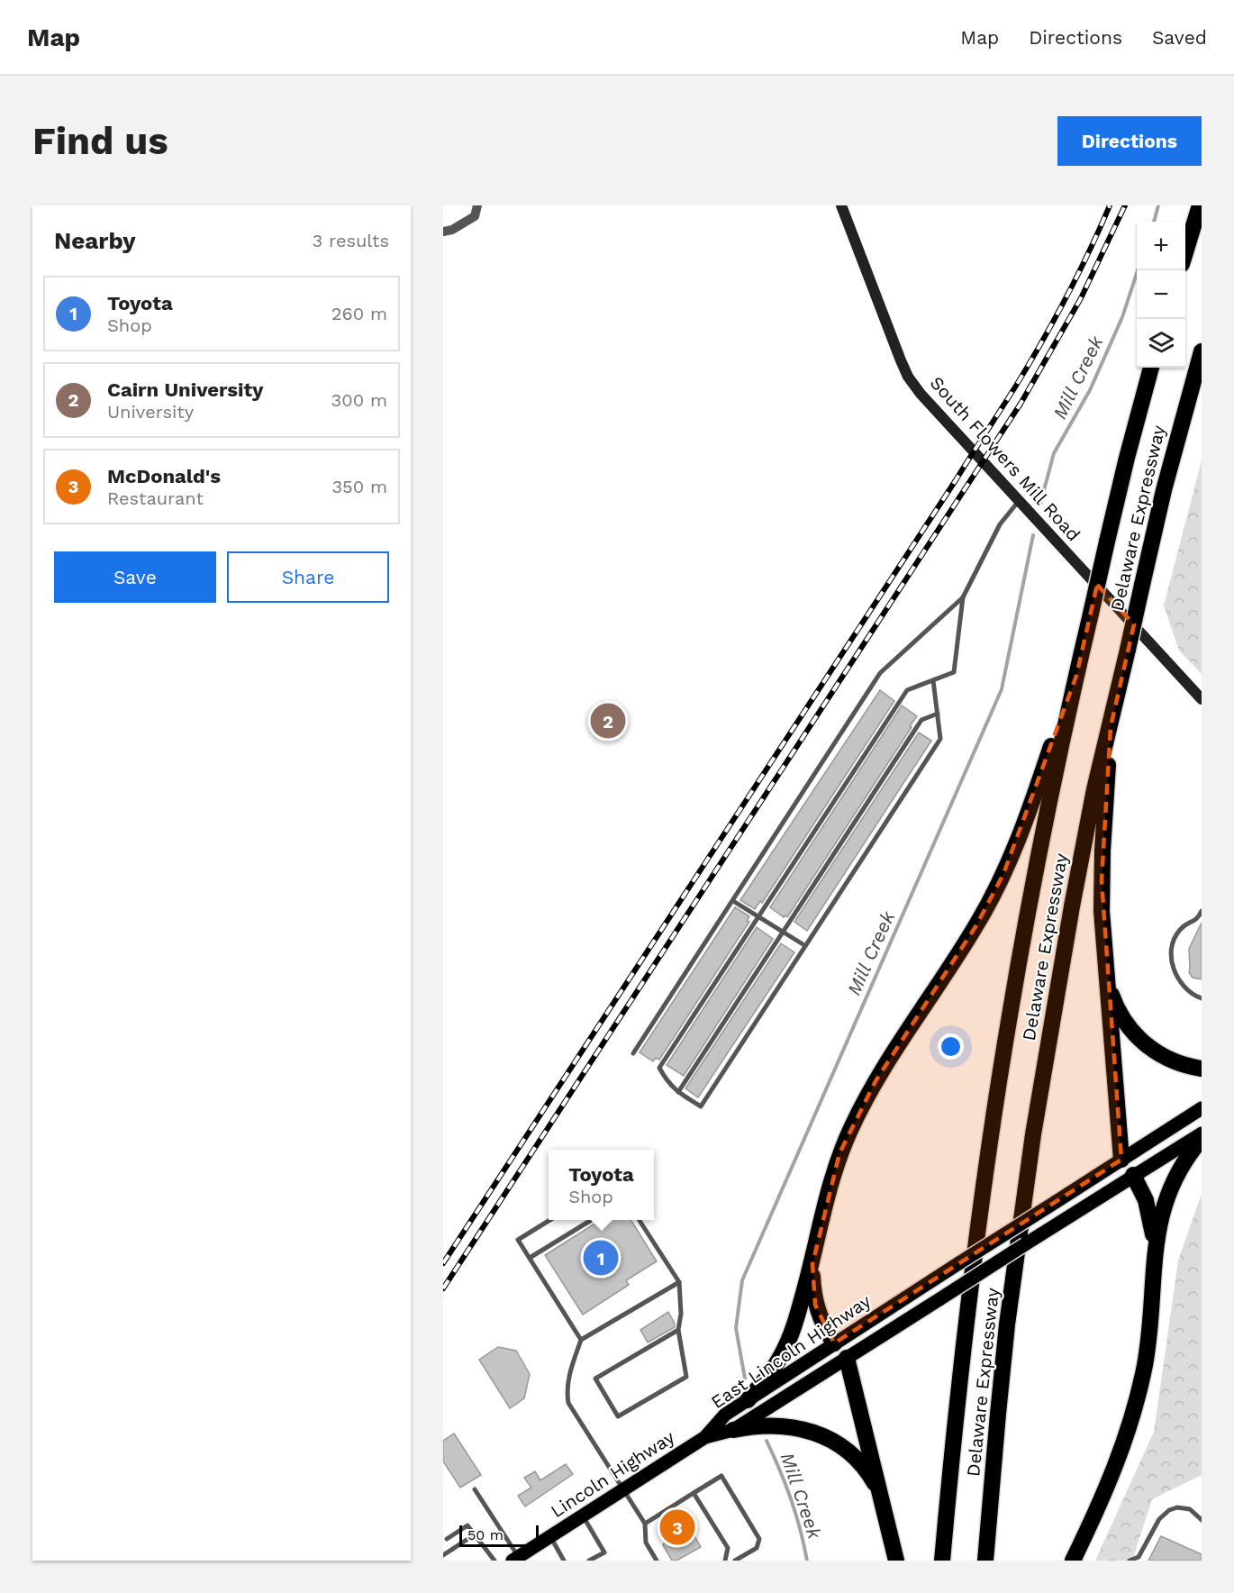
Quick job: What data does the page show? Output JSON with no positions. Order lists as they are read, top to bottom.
{
  "streets": {
    "highway": ["Delaware Expressway"],
    "main road": ["South Flowers Mill Road", "East Lincoln Highway", "Lincoln Highway"]
  },
  "crossings": [
    ["East Lincoln Highway", "Lincoln Highway"]
  ],
  "water": ["Mill Creek"],
  "scale_bar": "50 m",
  "page": {
    "header": "Map",
    "nav": ["Map", "Directions", "Saved"],
    "buttons": [
      "Directions",
      ["Save", "Share"]
    ],
    "title": "Find us",
    "heading": ["Nearby", "3 results"],
    "map_buttons": ["+", "−"],
    "list": [
      {
        "mark": "1",
        "name": "Toyota",
        "note": "Shop",
        "value": "260 m"
      },
      {
        "mark": "2",
        "name": "Cairn University",
        "note": "University",
        "value": "300 m"
      },
      {
        "mark": "3",
        "name": "McDonald's",
        "note": "Restaurant",
        "value": "350 m"
      }
    ],
    "pins": ["2", "1", "3"],
    "popup": ["Toyota", "Shop"],
    "scale": "50 m"
  }
}
